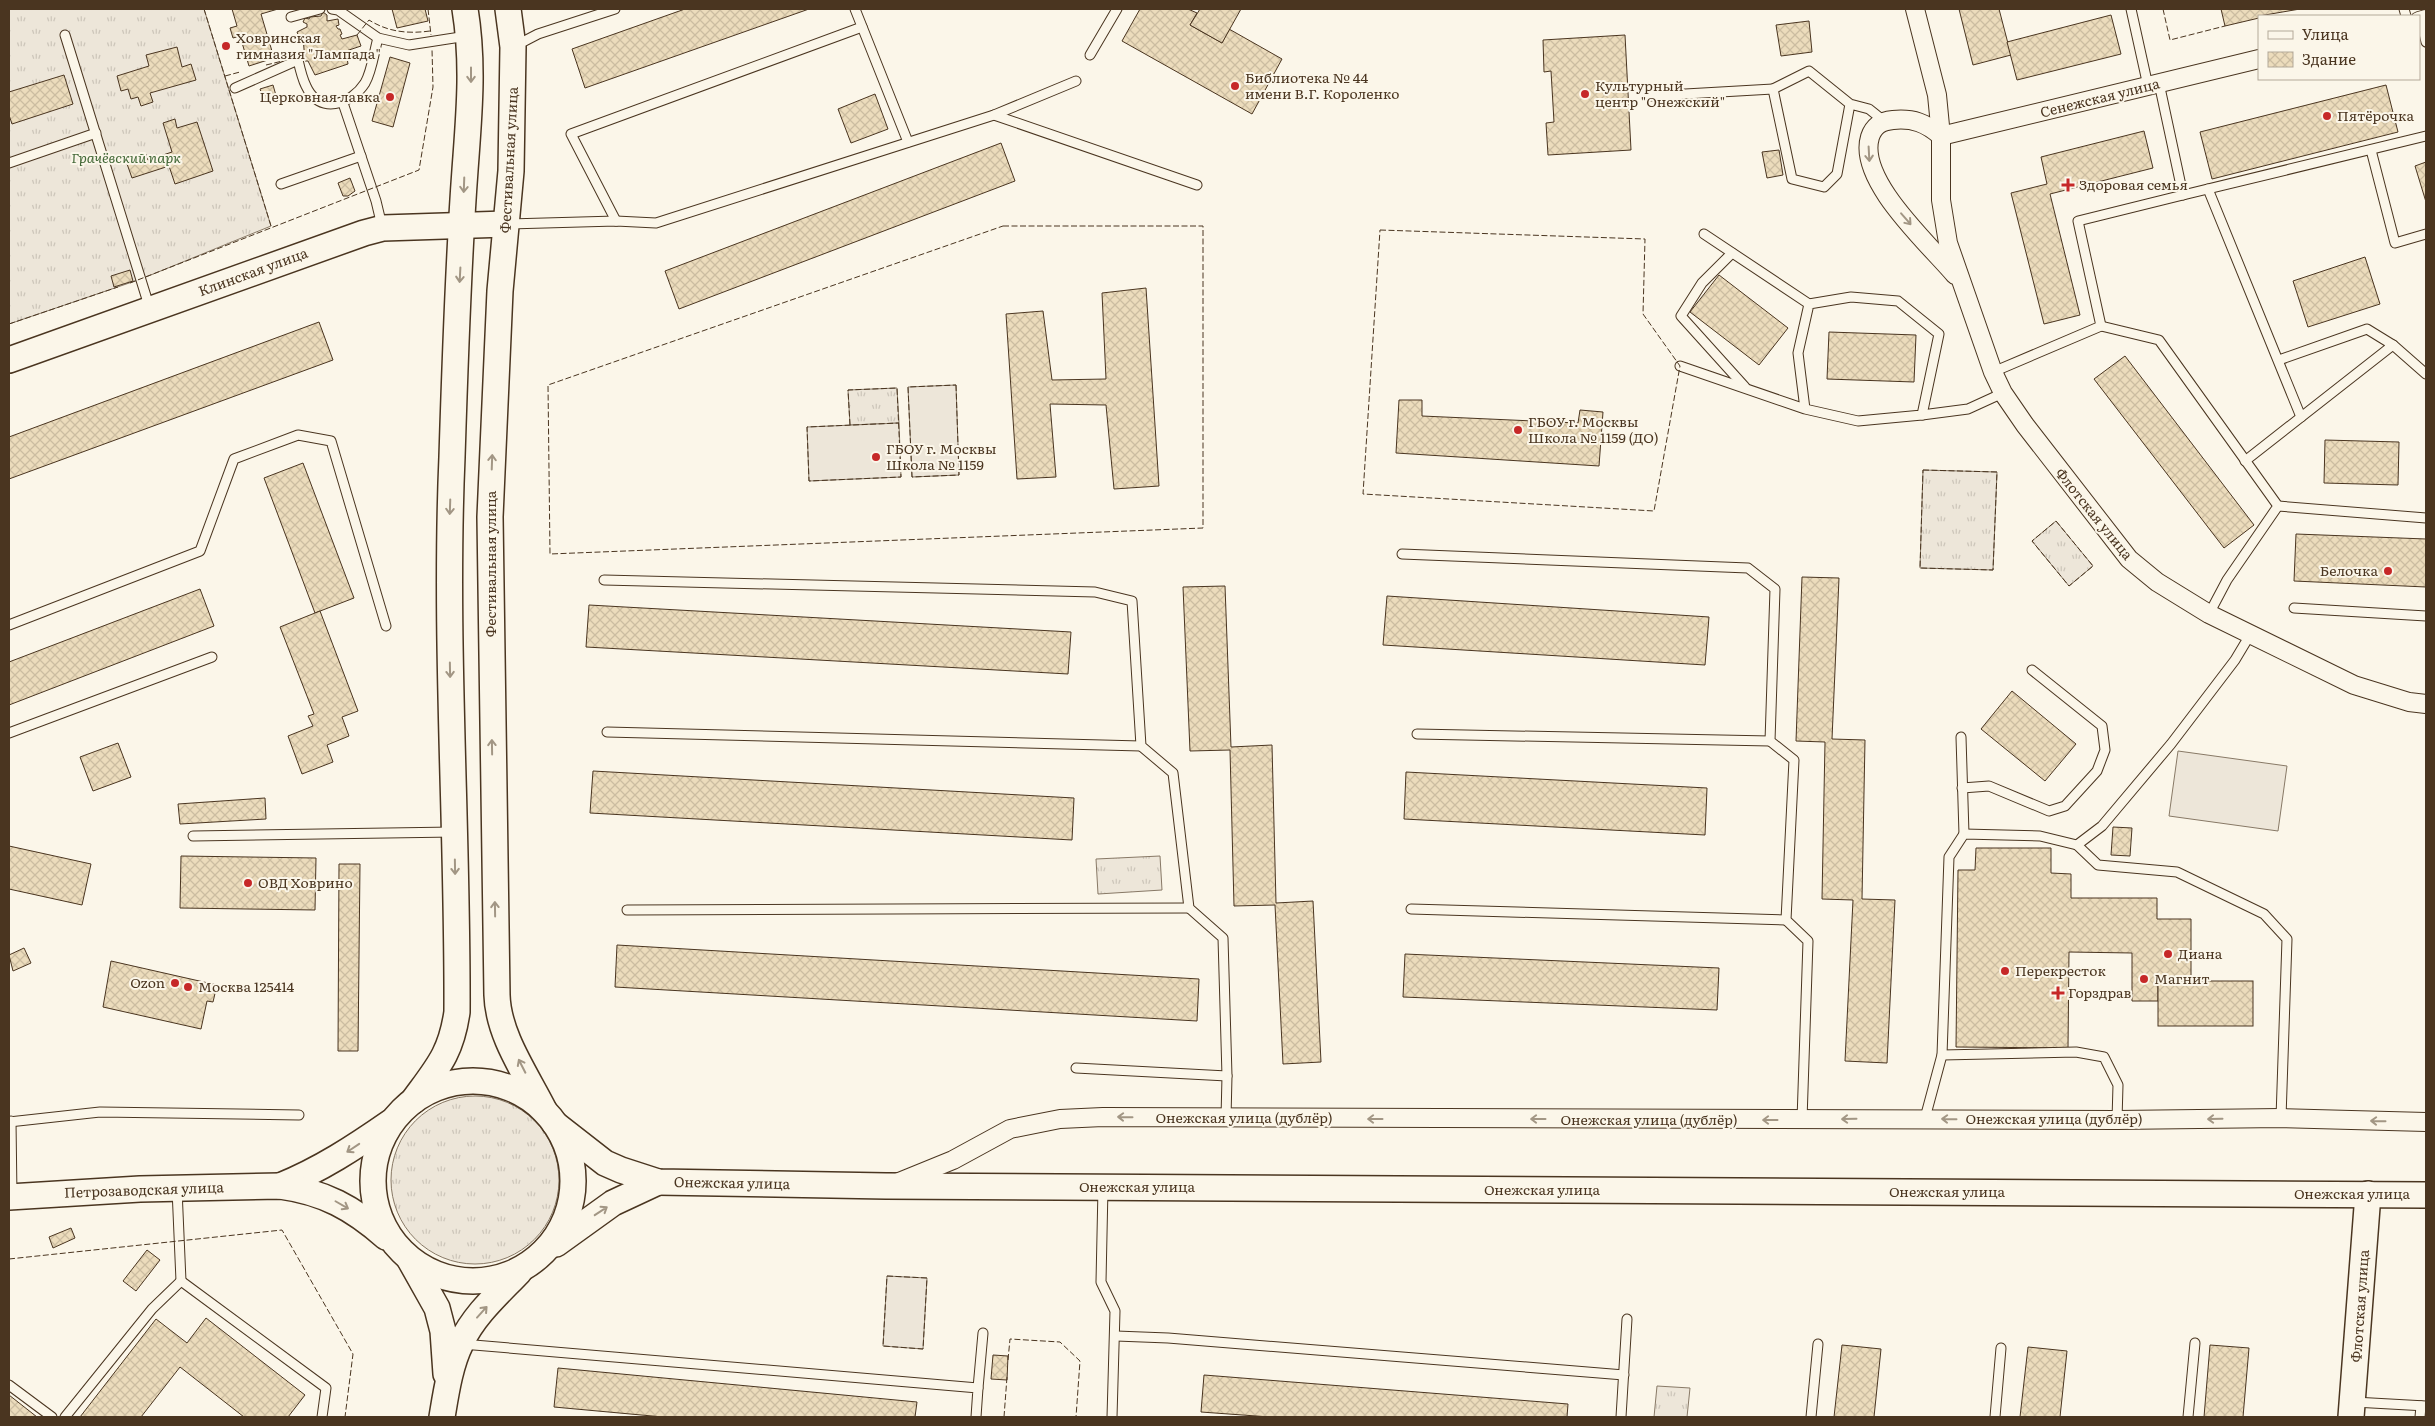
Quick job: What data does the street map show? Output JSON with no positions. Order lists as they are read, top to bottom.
{
  "streets": {
    "main road": [
      "Фестивальная улица",
      "Клинская улица",
      "Флотская улица",
      "Онежская улица",
      "Петрозаводская улица"
    ],
    "street": ["Сенежская улица", "Онежская улица (дублёр)"]
  },
  "crossings": [
    ["Сенежская улица", "Флотская улица"],
    ["Фестивальная улица", "Клинская улица"],
    ["Фестивальная улица", "Онежская улица"],
    ["Флотская улица", "Онежская улица"],
    ["Онежская улица (дублёр)", "Онежская улица"]
  ],
  "one_way": ["Онежская улица (дублёр)"],
  "parks": ["Грачёвский парк"],
  "places": {
    "other": [
      "Ховринская гимназия \"Лампада\"",
      "Библиотека № 44 имени В.Г. Короленко",
      "Культурный центр \"Онежский\"",
      "Церковная лавка",
      "Пятёрочка",
      "ГБОУ г. Москвы Школа № 1159 (ДО)",
      "ГБОУ г. Москвы Школа № 1159",
      "Белочка",
      "ОВД Ховрино",
      "Диана",
      "Перекресток",
      "Магнит",
      "Ozon",
      "Москва 125414"
    ],
    "health": ["Здоровая семья", "Горздрав"]
  },
  "legend": ["Улица", "Здание"]
}
